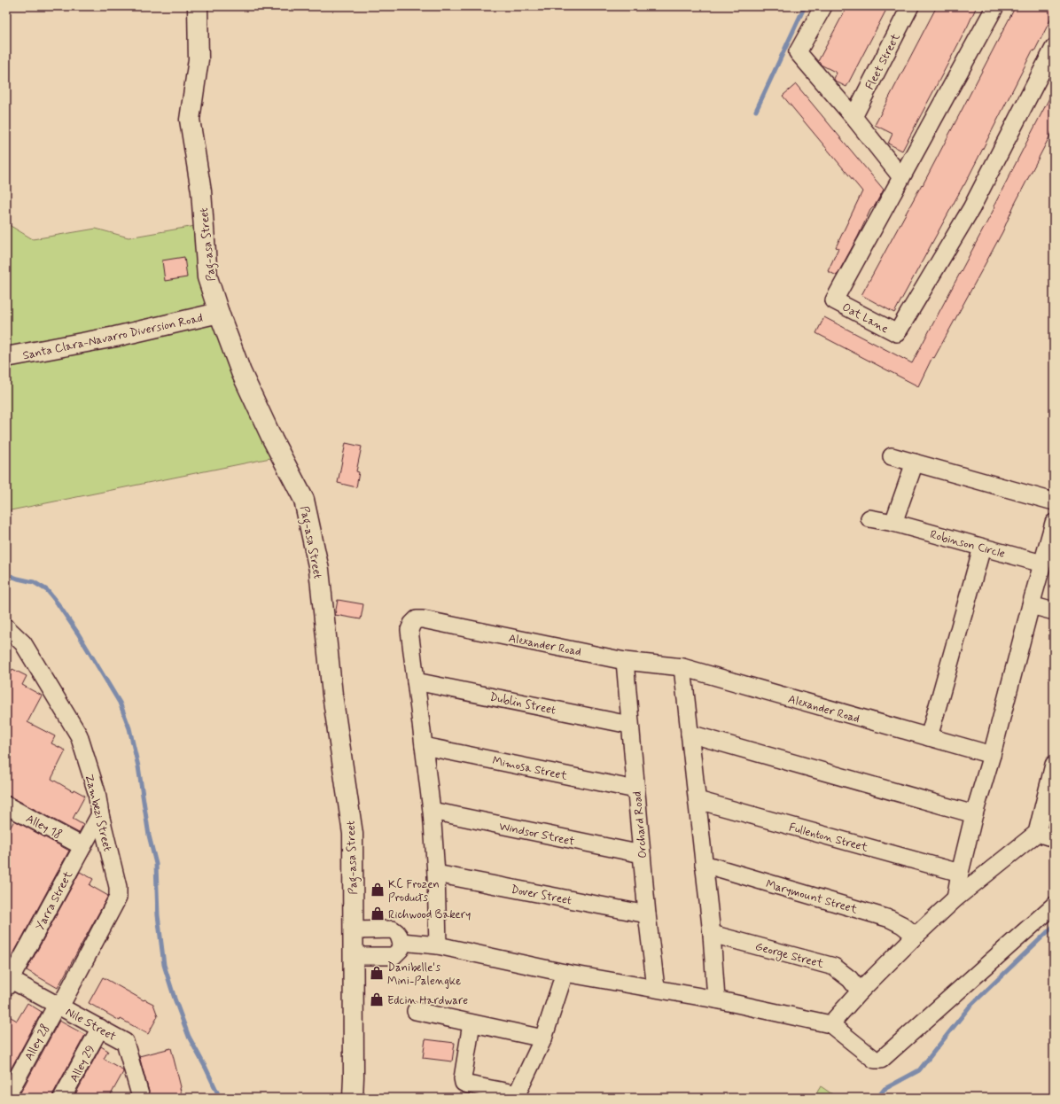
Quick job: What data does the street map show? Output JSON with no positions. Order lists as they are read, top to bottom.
{
  "streets": {
    "street": [
      "Fleet Street",
      "Pag-asa Street",
      "Oat Lane",
      "Santa Clara-Navarro Diversion Road",
      "Robinson Circle",
      "Alexander Road",
      "Dublin Street",
      "Mimosa Street",
      "Zambezi Street",
      "Orchard Road",
      "Alley 18",
      "Windsor Street",
      "Fullenton Street",
      "Dover Street",
      "Marymount Street",
      "Yarra Street",
      "George Street",
      "Nile Street",
      "Alley 28",
      "Alley 29"
    ]
  },
  "crossings": [
    ["Pag-asa Street", "Santa Clara-Navarro Diversion Road"],
    ["Alexander Road", "Dublin Street"],
    ["Alexander Road", "Mimosa Street"],
    ["Alexander Road", "Orchard Road"],
    ["Alexander Road", "Windsor Street"],
    ["Alexander Road", "Dover Street"],
    ["Dublin Street", "Orchard Road"],
    ["Mimosa Street", "Orchard Road"],
    ["Zambezi Street", "Yarra Street"],
    ["Zambezi Street", "Nile Street"],
    ["Zambezi Street", "Alley 28"],
    ["Orchard Road", "Windsor Street"],
    ["Orchard Road", "Dover Street"],
    ["Alley 18", "Yarra Street"],
    ["Yarra Street", "Nile Street"],
    ["Nile Street", "Alley 28"],
    ["Nile Street", "Alley 29"]
  ],
  "places": {
    "shop": [
      "KC Frozen Products",
      "Richwood Bakery",
      "Danibelle's Mini-Palengke",
      "Edcin Hardware"
    ]
  }
}
